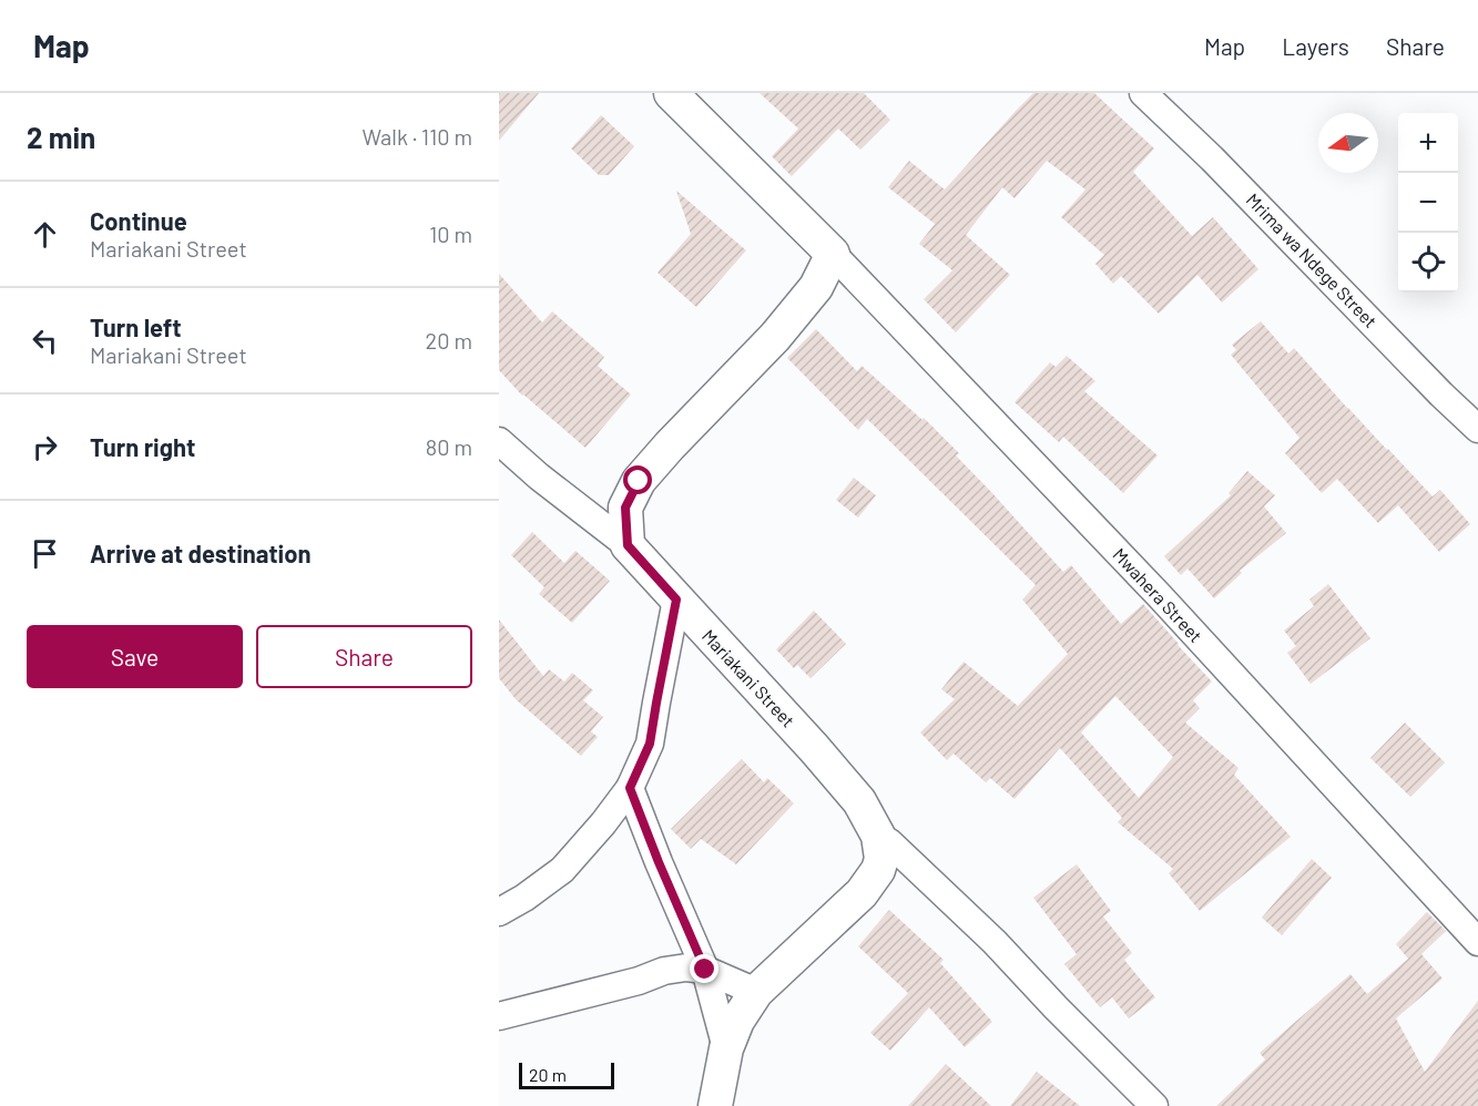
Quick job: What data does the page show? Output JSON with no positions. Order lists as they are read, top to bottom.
{
  "streets": {
    "street": ["Mrima wa Ndege Street", "Mwahera Street", "Mariakani Street"]
  },
  "scale_bar": "20 m",
  "north": "left",
  "page": {
    "header": "Map",
    "nav": ["Map", "Layers", "Share"],
    "heading": ["2 min", "Walk · 110 m"],
    "map_buttons": ["+", "−"],
    "list": [
      ["Continue", "Mariakani Street", "10 m"],
      ["Turn left", "Mariakani Street", "20 m"],
      ["Turn right", "80 m"],
      "Arrive at destination"
    ],
    "buttons": ["Save", "Share"],
    "scale": "20 m"
  }
}
